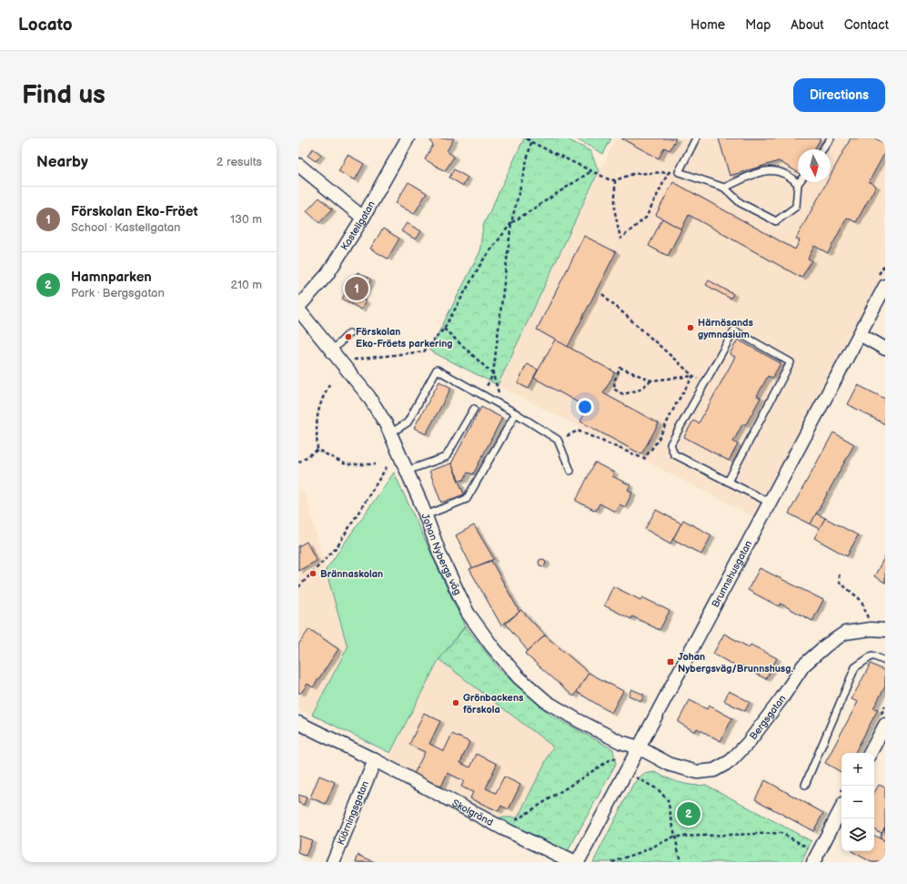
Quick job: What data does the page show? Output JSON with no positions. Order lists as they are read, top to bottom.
{
  "streets": {
    "street": [
      "Kastellgatan",
      "Johan Nybergs väg",
      "Brunnshusgatan",
      "Bergsgatan",
      "Kiörningsgatan",
      "Skolgränd"
    ]
  },
  "crossings": [
    ["Kastellgatan", "Johan Nybergs väg"],
    ["Johan Nybergs väg", "Brunnshusgatan"],
    ["Johan Nybergs väg", "Bergsgatan"],
    ["Brunnshusgatan", "Bergsgatan"],
    ["Kiörningsgatan", "Skolgränd"]
  ],
  "places": {
    "other": [
      "Härnösands gymnasium",
      "Förskolan Eko-Fröets parkering",
      "Brännaskolan",
      "Grönbackens förskola"
    ],
    "transit": ["Johan Nybergsväg/Brunnshusg."]
  },
  "north": "bottom",
  "page": {
    "header": "Locato",
    "nav": [
      "Home",
      "Map",
      "About",
      "Contact"
    ],
    "buttons": "Directions",
    "title": "Find us",
    "heading": ["Nearby", "2 results"],
    "list": [
      {
        "mark": "1",
        "name": "Förskolan Eko-Fröet",
        "note": "School · Kastellgatan",
        "value": "130 m"
      },
      {
        "mark": "2",
        "name": "Hamnparken",
        "note": "Park · Bergsgatan",
        "value": "210 m"
      }
    ],
    "pins": ["1", "2"],
    "map_buttons": ["+", "−"]
  }
}
